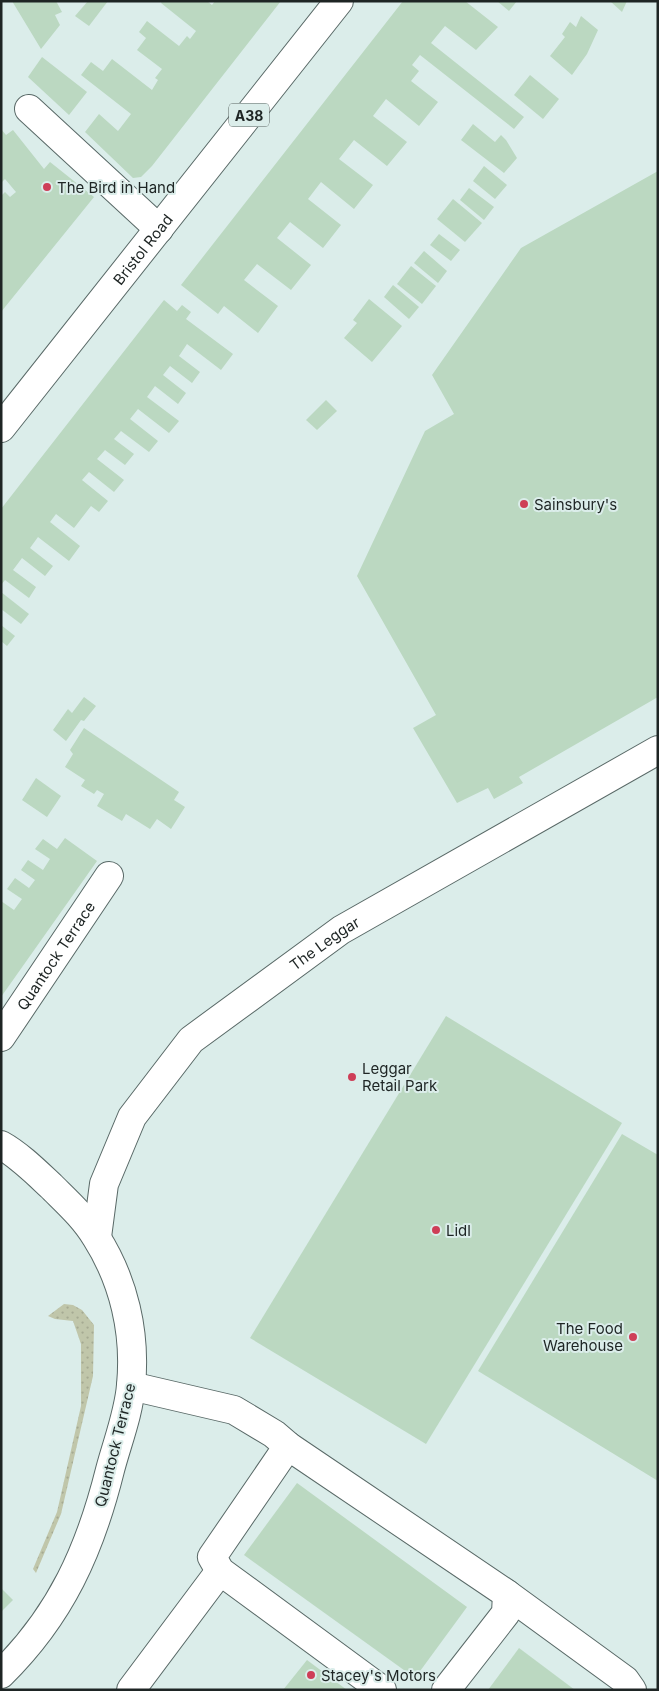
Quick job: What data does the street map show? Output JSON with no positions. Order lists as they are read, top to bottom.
{
  "streets": {
    "street": [
      "A38",
      "Bristol Road",
      "The Leggar",
      "Quantock Terrace"
    ]
  },
  "crossings": [
    ["The Leggar", "Quantock Terrace"]
  ],
  "places": [
    "The Bird in Hand",
    "Sainsbury's",
    "Leggar Retail Park",
    "Lidl",
    "The Food Warehouse",
    "Stacey's Motors"
  ]
}
